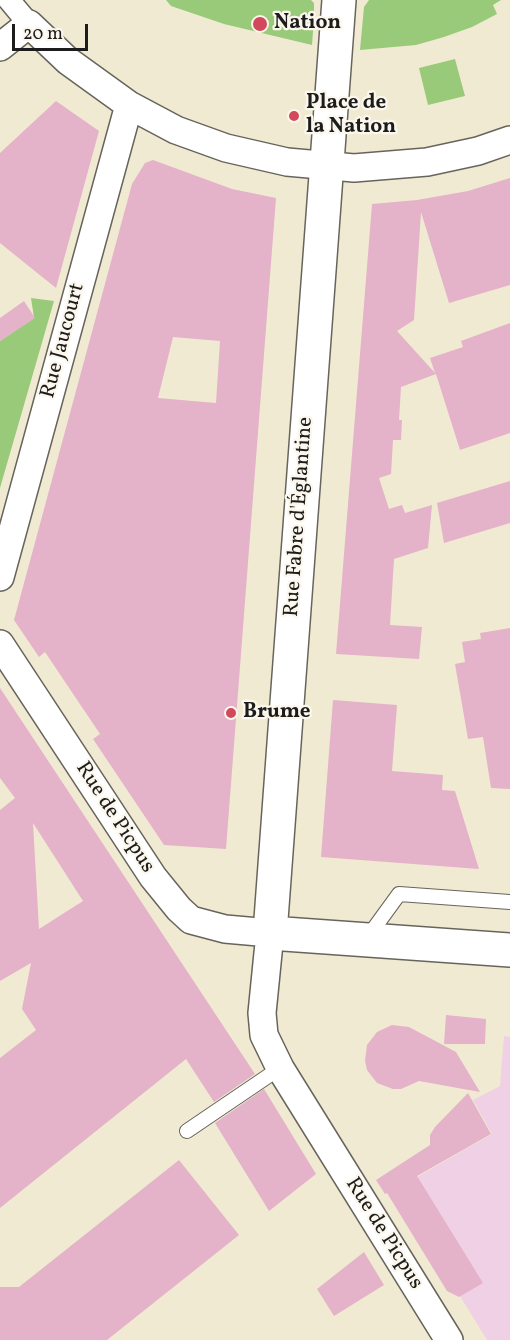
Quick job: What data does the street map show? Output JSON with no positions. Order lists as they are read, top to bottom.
{
  "streets": {
    "street": ["Rue Jaucourt", "Rue Fabre d'Églantine", "Rue de Picpus"]
  },
  "crossings": [
    ["Rue Fabre d'Églantine", "Rue de Picpus"]
  ],
  "places": ["Nation", "Place de la Nation", "Brume"],
  "scale_bar": "20 m"
}
